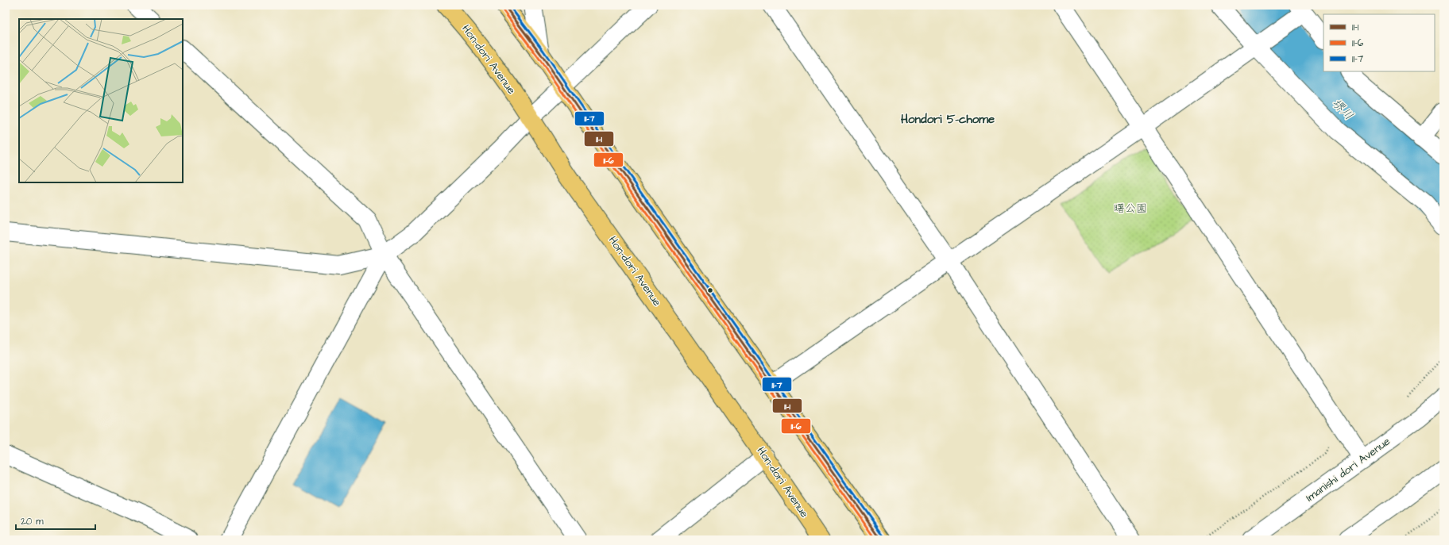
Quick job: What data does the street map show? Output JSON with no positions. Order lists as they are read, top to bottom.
{
  "streets": {
    "highway": ["Hon-dori Avenue"],
    "street": ["Imanishi dori Avenue"]
  },
  "districts": ["Hondori 5-chome"],
  "water": ["堺川"],
  "parks": ["曙公園"],
  "lines": ["transit line 11-1", "transit line 11-7", "transit line 11-6"],
  "legend": ["11-1", "11-6", "11-7"],
  "scale_bar": "20 m"
}
